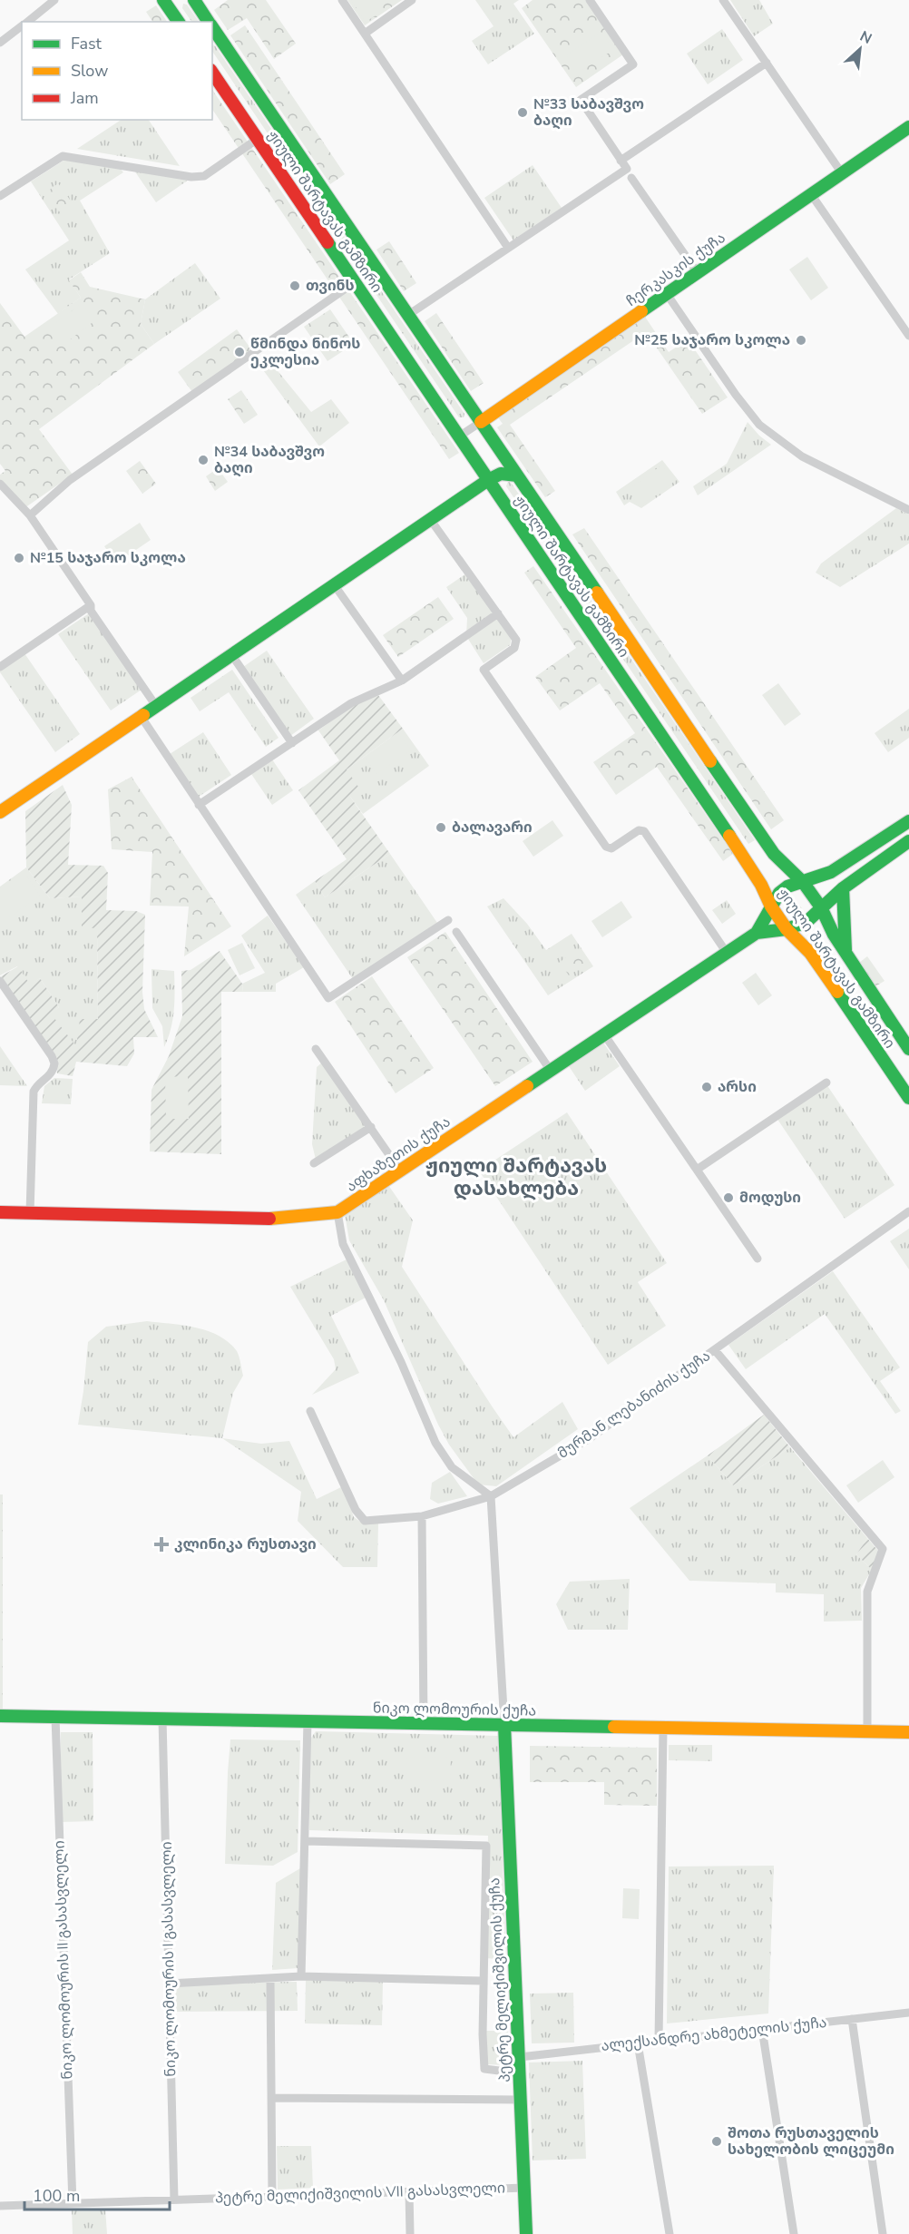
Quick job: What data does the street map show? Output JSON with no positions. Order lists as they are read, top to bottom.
{
  "streets": {
    "street": [
      "ჟიული შარტავას გამზირი",
      "ჩერკასკის ქუჩა",
      "აფხაზეთის ქუჩა",
      "მურმან ლებანიძის ქუჩა",
      "ნიკო ლომოურის ქუჩა",
      "ნიკო ლომოურის I გასასვლელი",
      "ნიკო ლომოურის II გასასვლელი",
      "პეტრე მელიქიშვილის ქუჩა",
      "ალექსანდრე ახმეტელის ქუჩა",
      "პეტრე მელიქიშვილის VII გასასვლელი"
    ]
  },
  "crossings": [
    ["ჟიული შარტავას გამზირი", "ჩერკასკის ქუჩა"],
    ["ჟიული შარტავას გამზირი", "აფხაზეთის ქუჩა"],
    ["ნიკო ლომოურის ქუჩა", "ნიკო ლომოურის I გასასვლელი"],
    ["ნიკო ლომოურის ქუჩა", "ნიკო ლომოურის II გასასვლელი"],
    ["ნიკო ლომოურის ქუჩა", "პეტრე მელიქიშვილის ქუჩა"],
    ["ნიკო ლომოურის I გასასვლელი", "პეტრე მელიქიშვილის VII გასასვლელი"],
    ["ნიკო ლომოურის II გასასვლელი", "პეტრე მელიქიშვილის VII გასასვლელი"],
    ["პეტრე მელიქიშვილის ქუჩა", "ალექსანდრე ახმეტელის ქუჩა"],
    ["პეტრე მელიქიშვილის ქუჩა", "პეტრე მელიქიშვილის VII გასასვლელი"]
  ],
  "districts": ["ჟიული შარტავას დასახლება"],
  "places": {
    "other": [
      "№33 საბავშვო ბაღი",
      "თვინს",
      "№25 საჯარო სკოლა",
      "წმინდა ნინოს ეკლესია",
      "№34 საბავშვო ბაღი",
      "№15 საჯარო სკოლა",
      "ბალავარი",
      "არსი",
      "მოდუსი",
      "შოთა რუსთაველის სახელობის ლიცეუმი"
    ],
    "health": ["კლინიკა რუსთავი"]
  },
  "legend": ["Fast", "Slow", "Jam"],
  "scale_bar": "100 m",
  "north": "top right"
}
